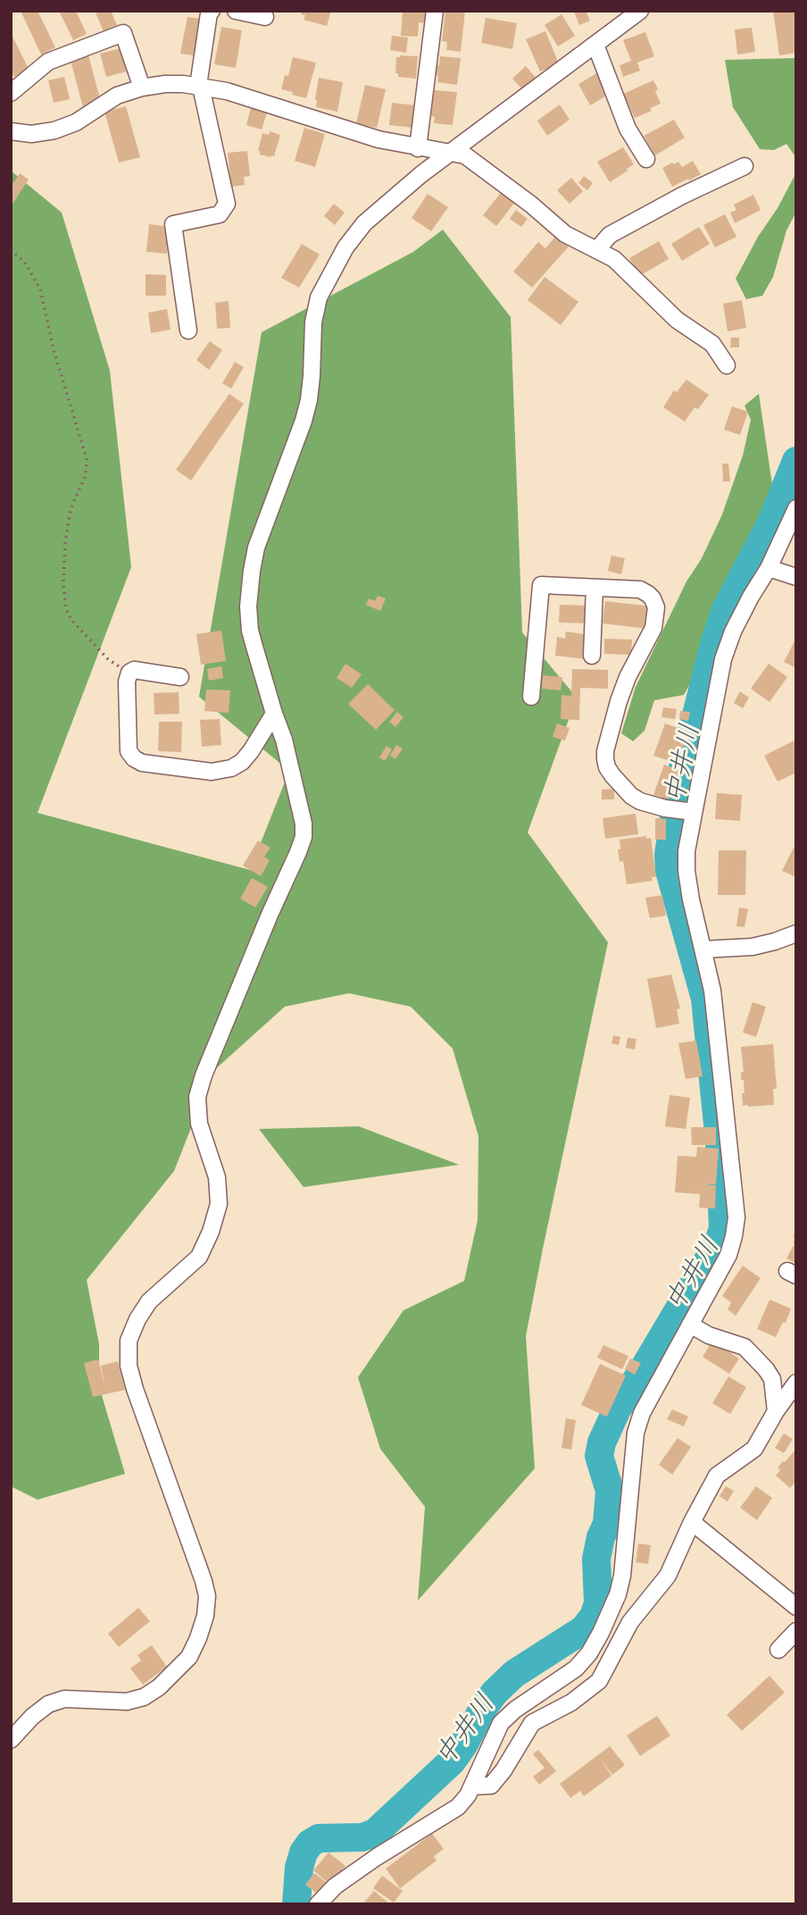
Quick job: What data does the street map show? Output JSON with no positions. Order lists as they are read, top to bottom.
{
  "water": ["中井川"]
}
